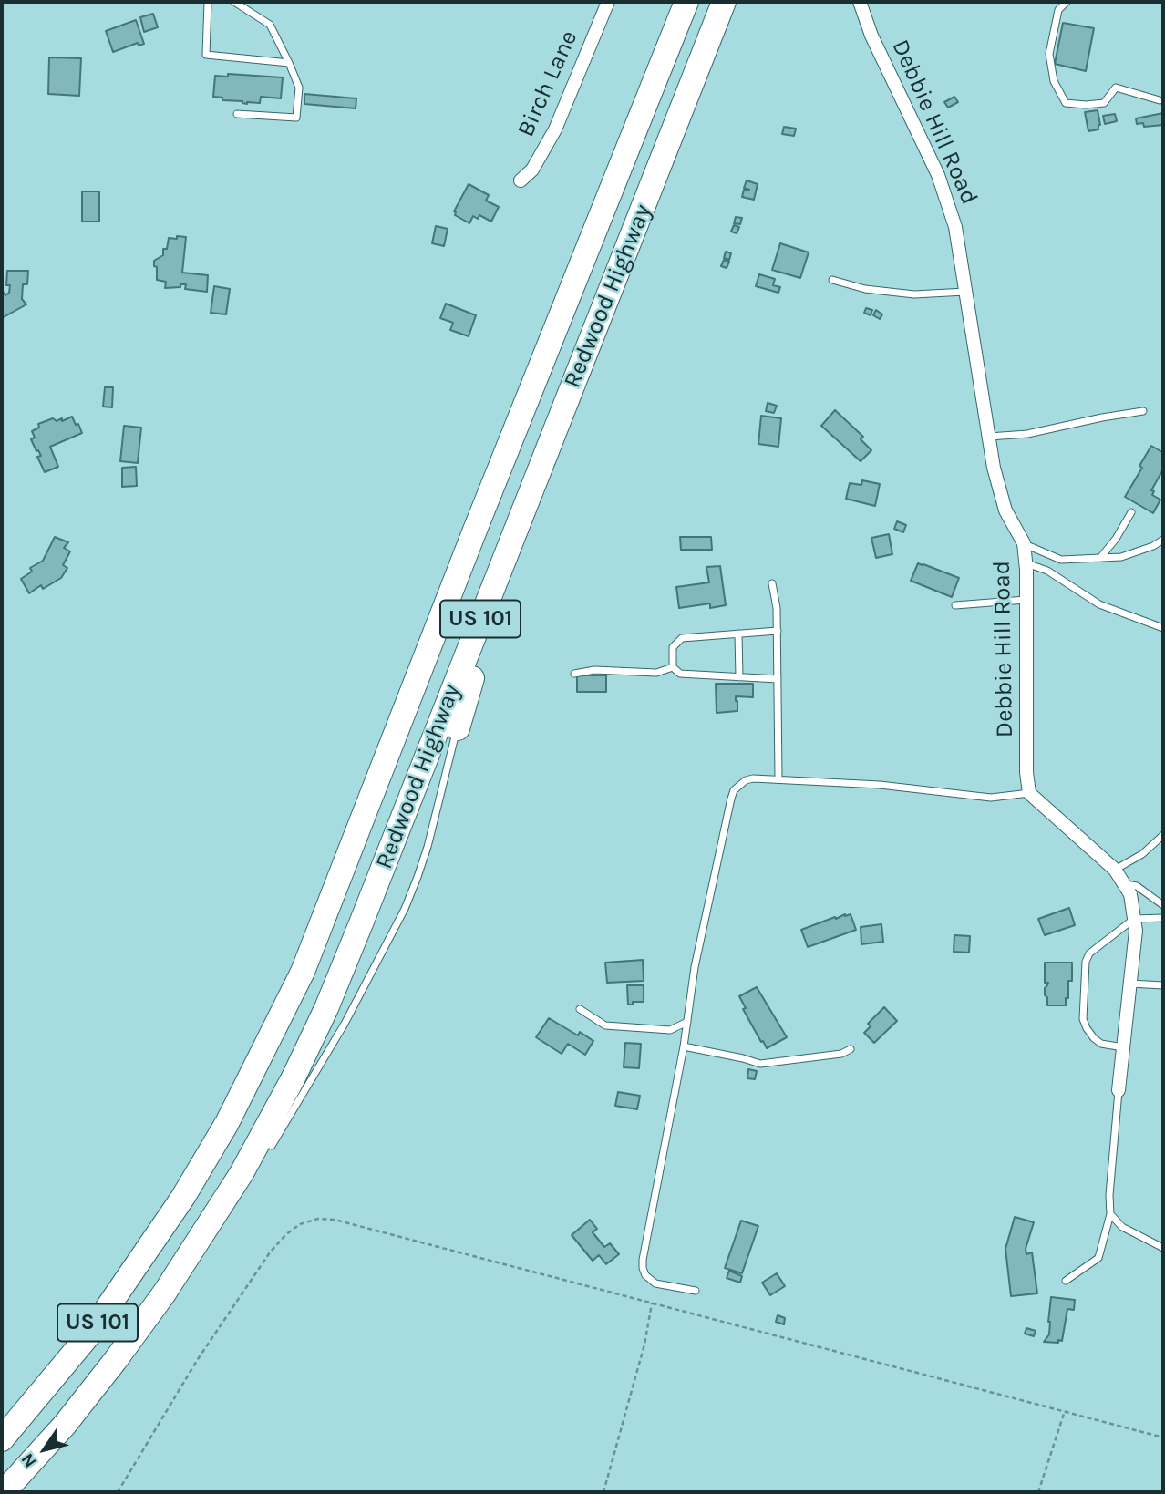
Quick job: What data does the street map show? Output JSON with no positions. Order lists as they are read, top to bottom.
{
  "streets": {
    "highway": ["Redwood Highway", "US 101"],
    "street": ["Birch Lane", "Debbie Hill Road"]
  },
  "north": "bottom left"
}
